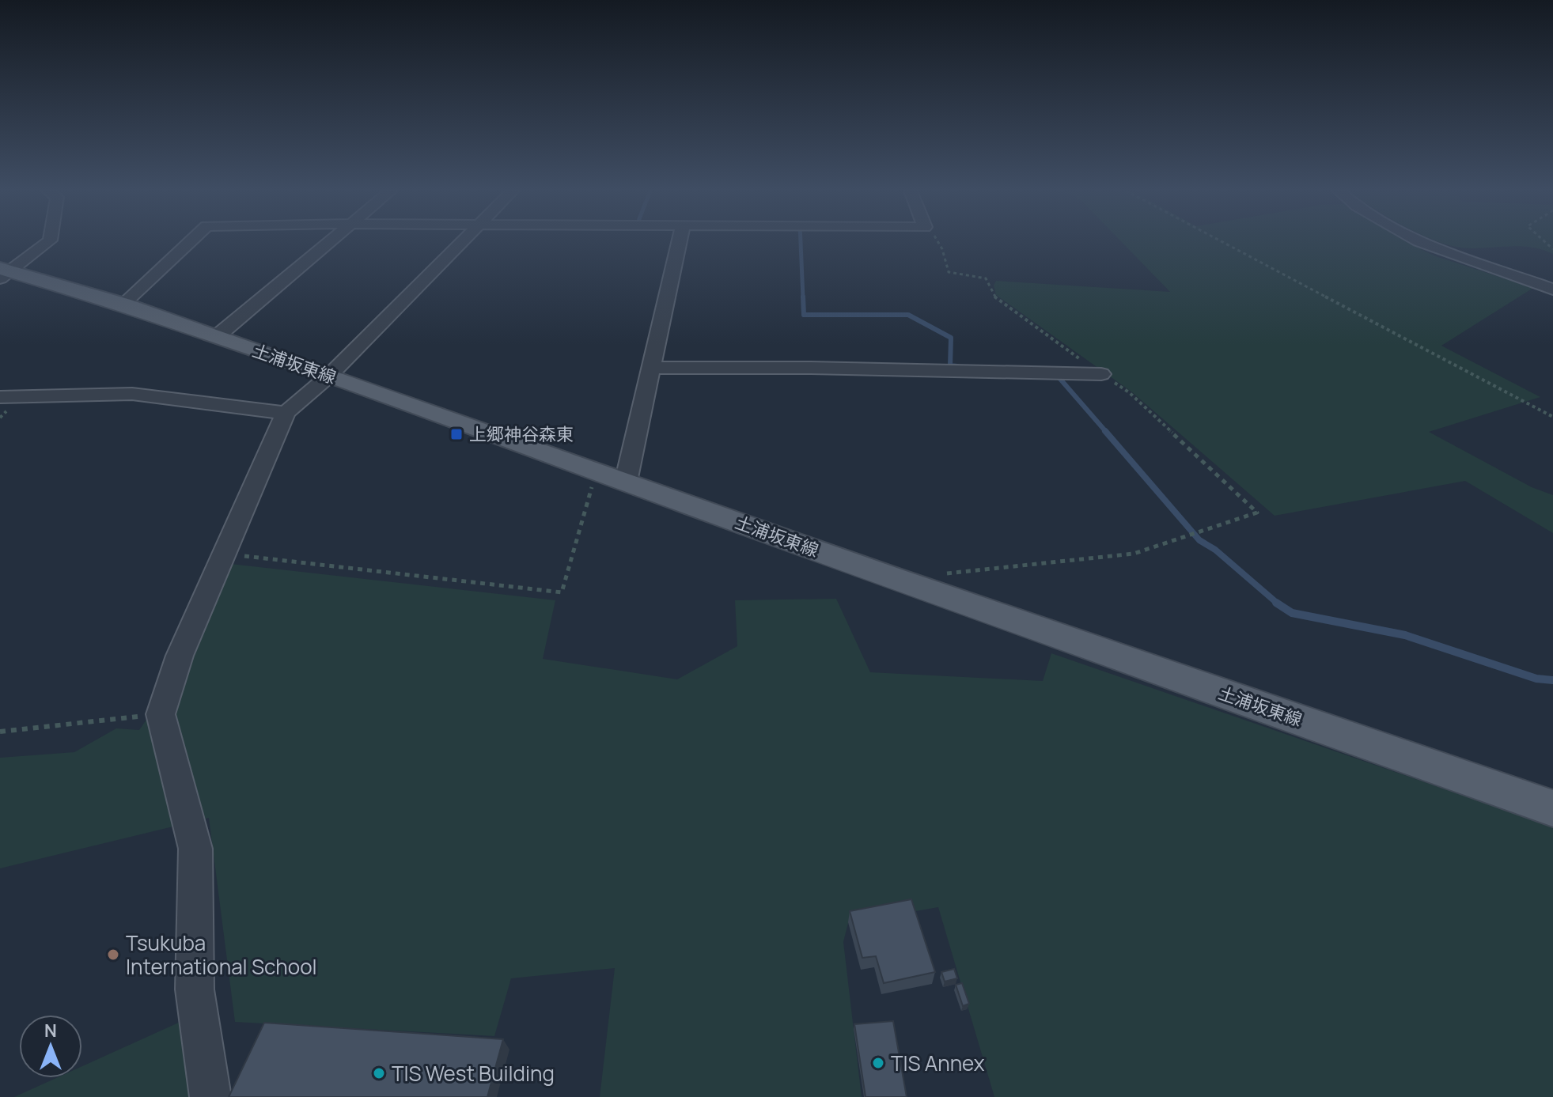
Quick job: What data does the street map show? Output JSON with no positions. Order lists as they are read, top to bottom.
{
  "streets": {
    "main road": ["土浦坂東線"]
  },
  "places": {
    "transit": ["上郷神谷森東"],
    "other": ["Tsukuba International School", "TIS Annex", "TIS West Building"]
  },
  "north": "top"
}
